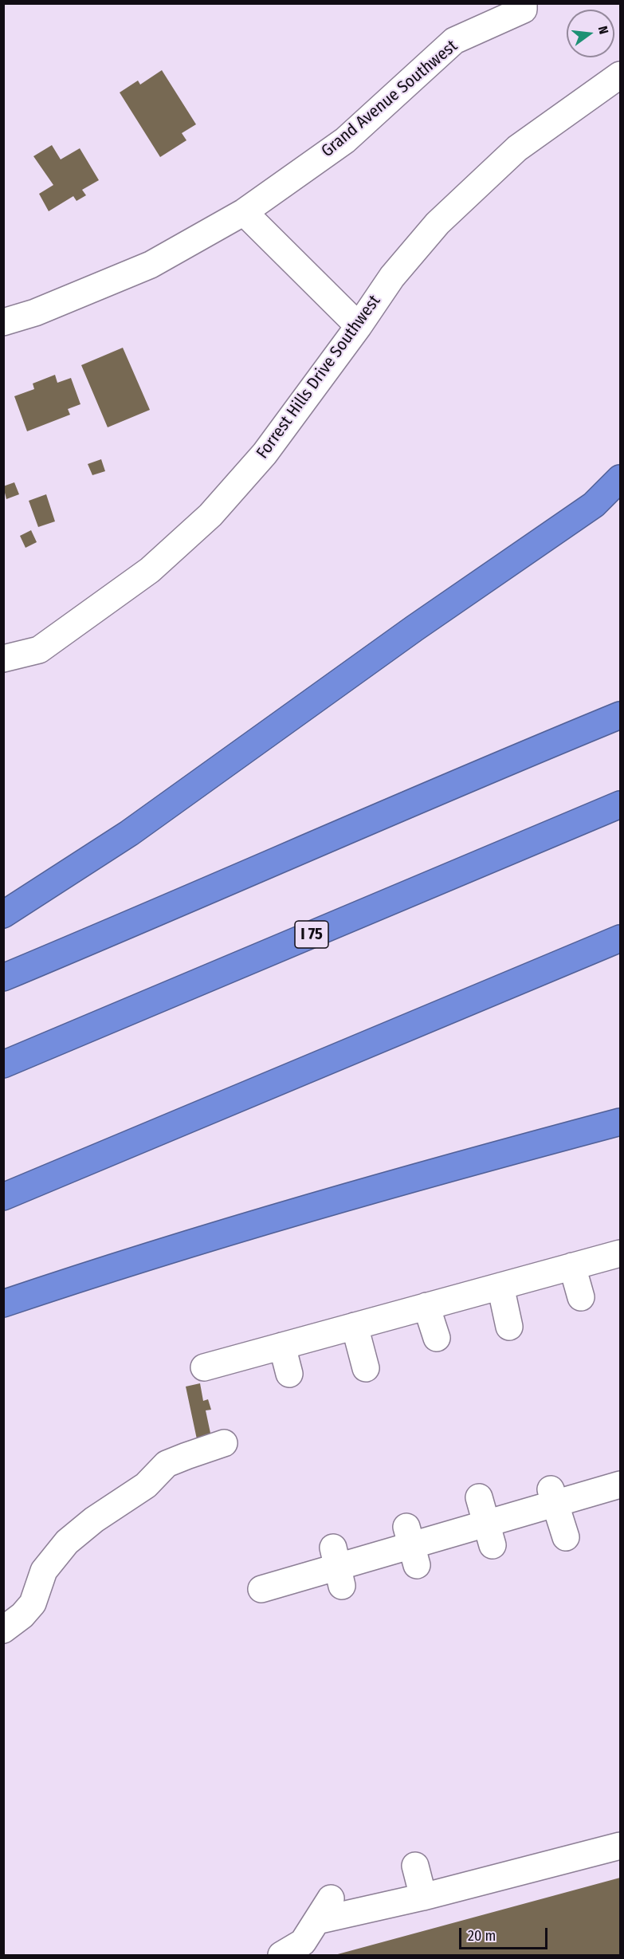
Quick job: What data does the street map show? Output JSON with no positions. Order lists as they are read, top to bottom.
{
  "streets": {
    "highway": ["I 75"],
    "street": ["Grand Avenue Southwest", "Forrest Hills Drive Southwest"]
  },
  "scale_bar": "20 m",
  "north": "right"
}
